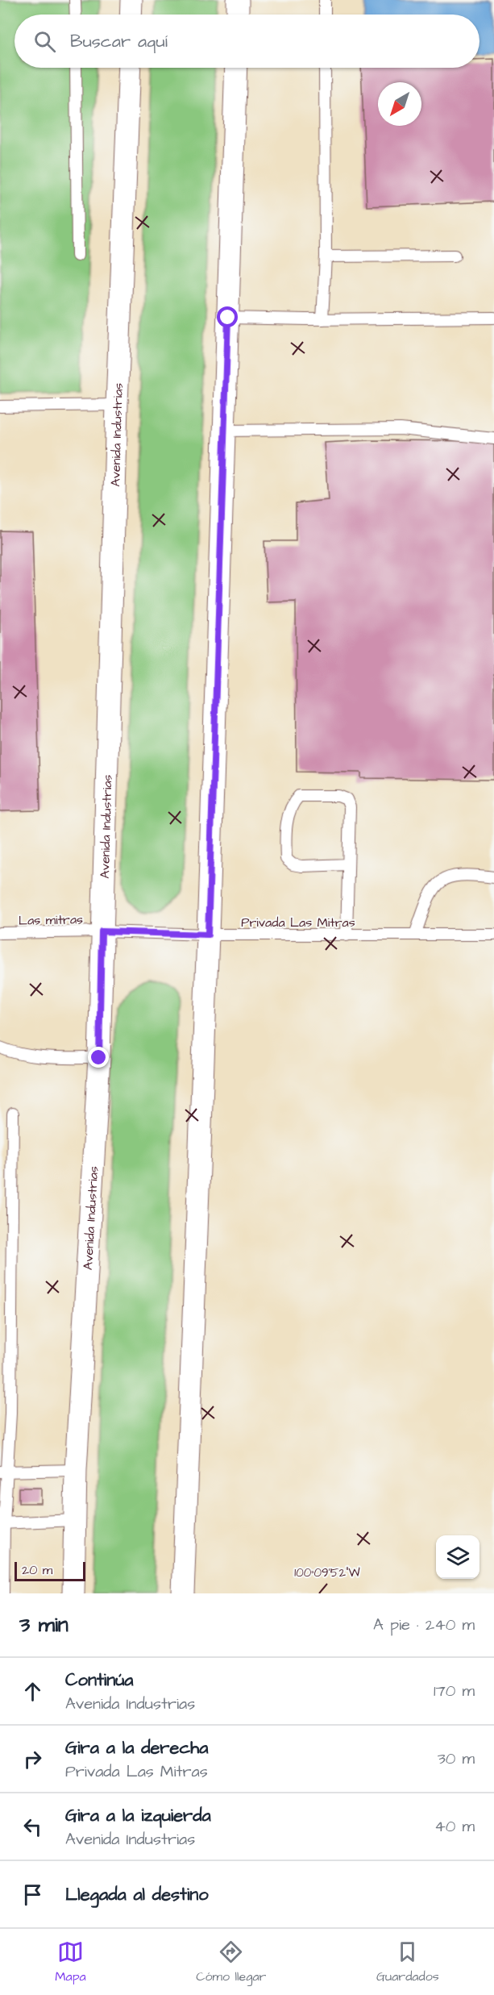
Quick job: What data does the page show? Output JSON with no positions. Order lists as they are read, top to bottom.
{
  "streets": {
    "street": ["Avenida Industrias"],
    "lane": ["Las mitras", "Privada Las Mitras"]
  },
  "crossings": [
    ["Avenida Industrias", "Las mitras"],
    ["Avenida Industrias", "Privada Las Mitras"],
    ["Las mitras", "Privada Las Mitras"]
  ],
  "scale_bar": "20 m",
  "north": "bottom left",
  "page": {
    "search": "Buscar aquí",
    "scale": "20 m",
    "heading": ["3 min", "A pie · 240 m"],
    "list": [
      ["Continúa", "Avenida Industrias", "170 m"],
      ["Gira a la derecha", "Privada Las Mitras", "30 m"],
      ["Gira a la izquierda", "Avenida Industrias", "40 m"],
      "Llegada al destino"
    ],
    "nav": ["Mapa", "Cómo llegar", "Guardados"]
  },
  "coordinates": ["100°09'52\"W"]
}
